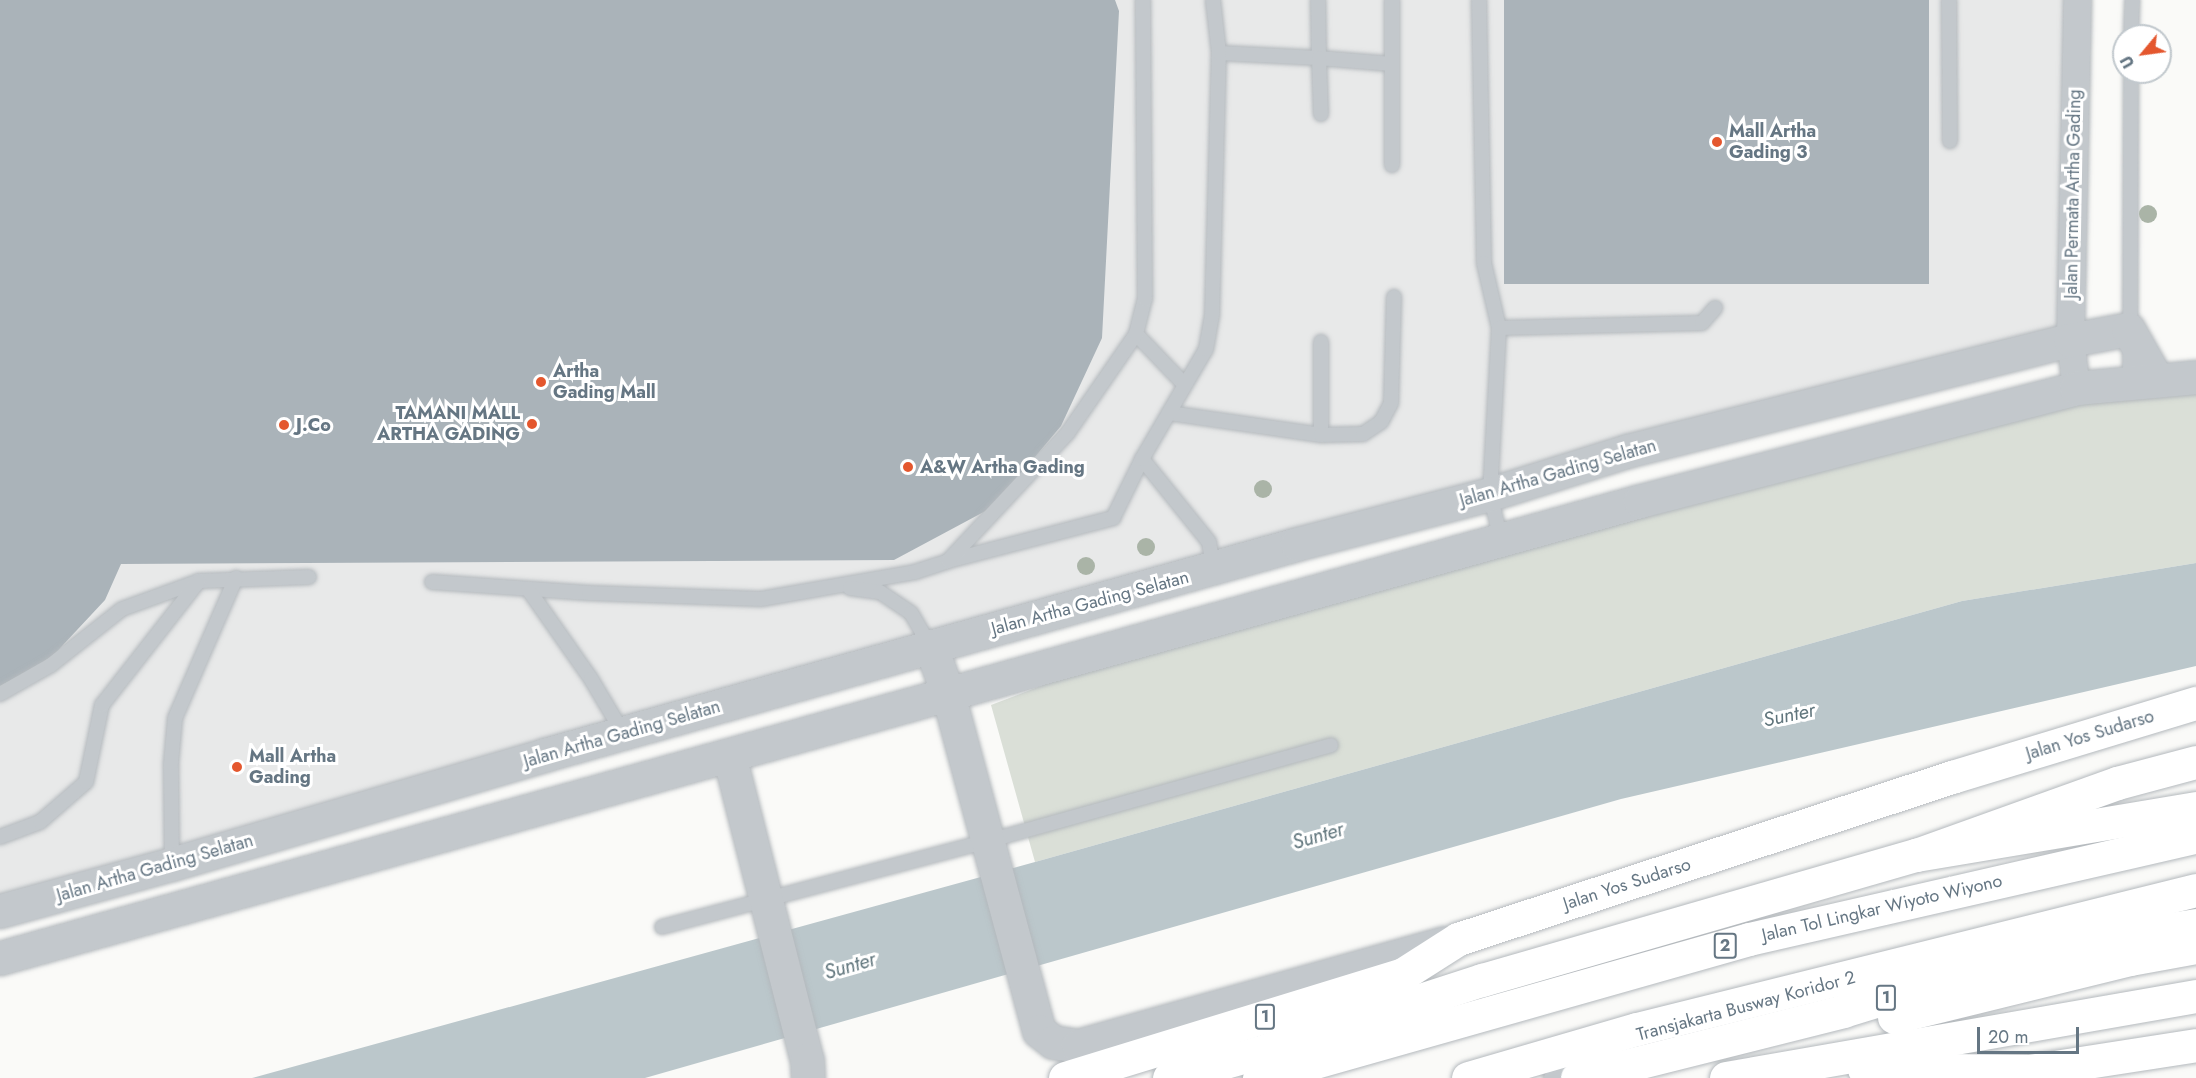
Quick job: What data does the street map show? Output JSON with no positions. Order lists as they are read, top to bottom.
{
  "streets": {
    "highway": [
      "Jalan Yos Sudarso",
      "Jalan Tol Lingkar Wiyoto Wiyono",
      "2",
      "1"
    ],
    "street": ["Jalan Permata Artha Gading", "Jalan Artha Gading Selatan"],
    "lane": ["Transjakarta Busway Koridor 2"]
  },
  "crossings": [
    ["Jalan Permata Artha Gading", "Jalan Artha Gading Selatan"]
  ],
  "water": ["Sunter"],
  "places": [
    "Mall Artha Gading 3",
    "Artha Gading Mall",
    "TAMANI MALL ARTHA GADING",
    "J.Co",
    "A&W Artha Gading",
    "Mall Artha Gading"
  ],
  "scale_bar": "20 m",
  "north": "bottom left"
}
